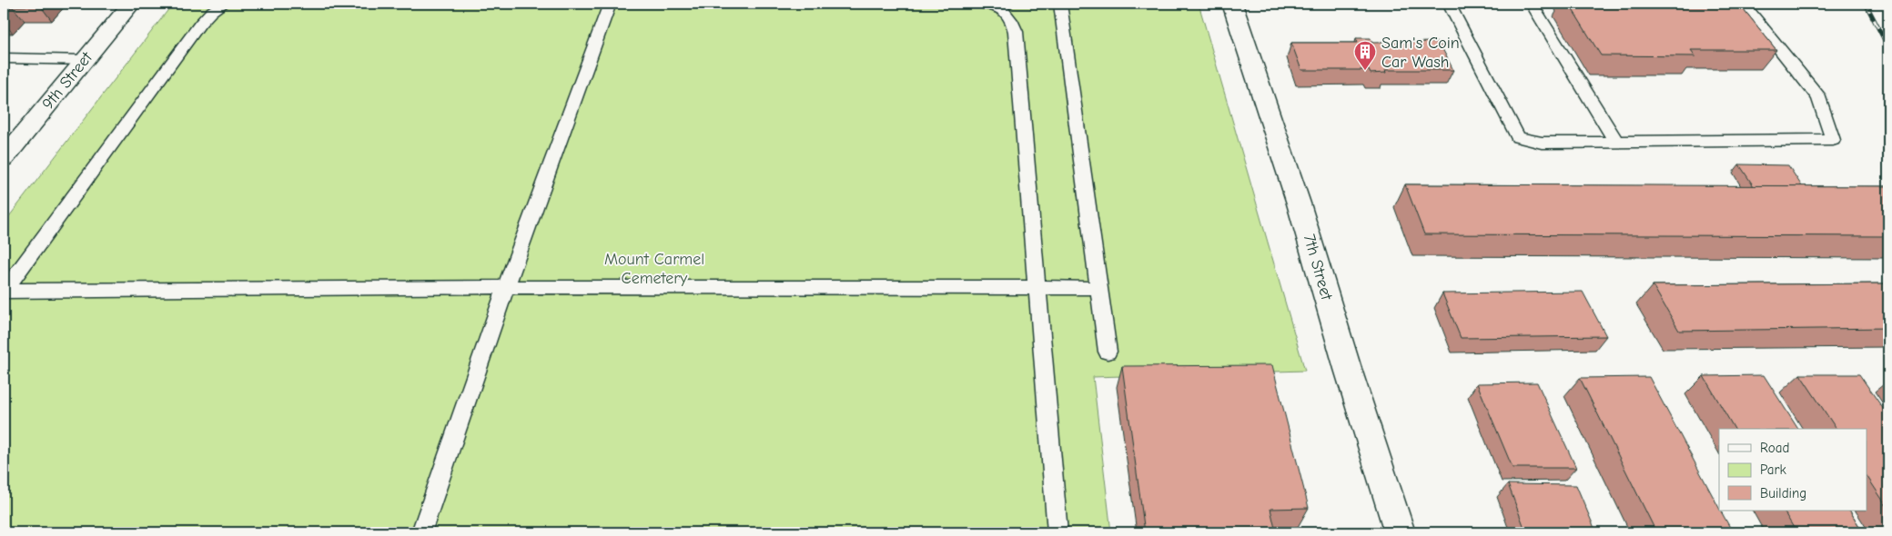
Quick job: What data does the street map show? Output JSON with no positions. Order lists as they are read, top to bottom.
{
  "streets": {
    "street": ["9th Street", "7th Street"]
  },
  "parks": ["Mount Carmel Cemetery"],
  "places": {
    "building": ["Sam's Coin Car Wash"]
  },
  "legend": ["Road", "Park", "Building"]
}
